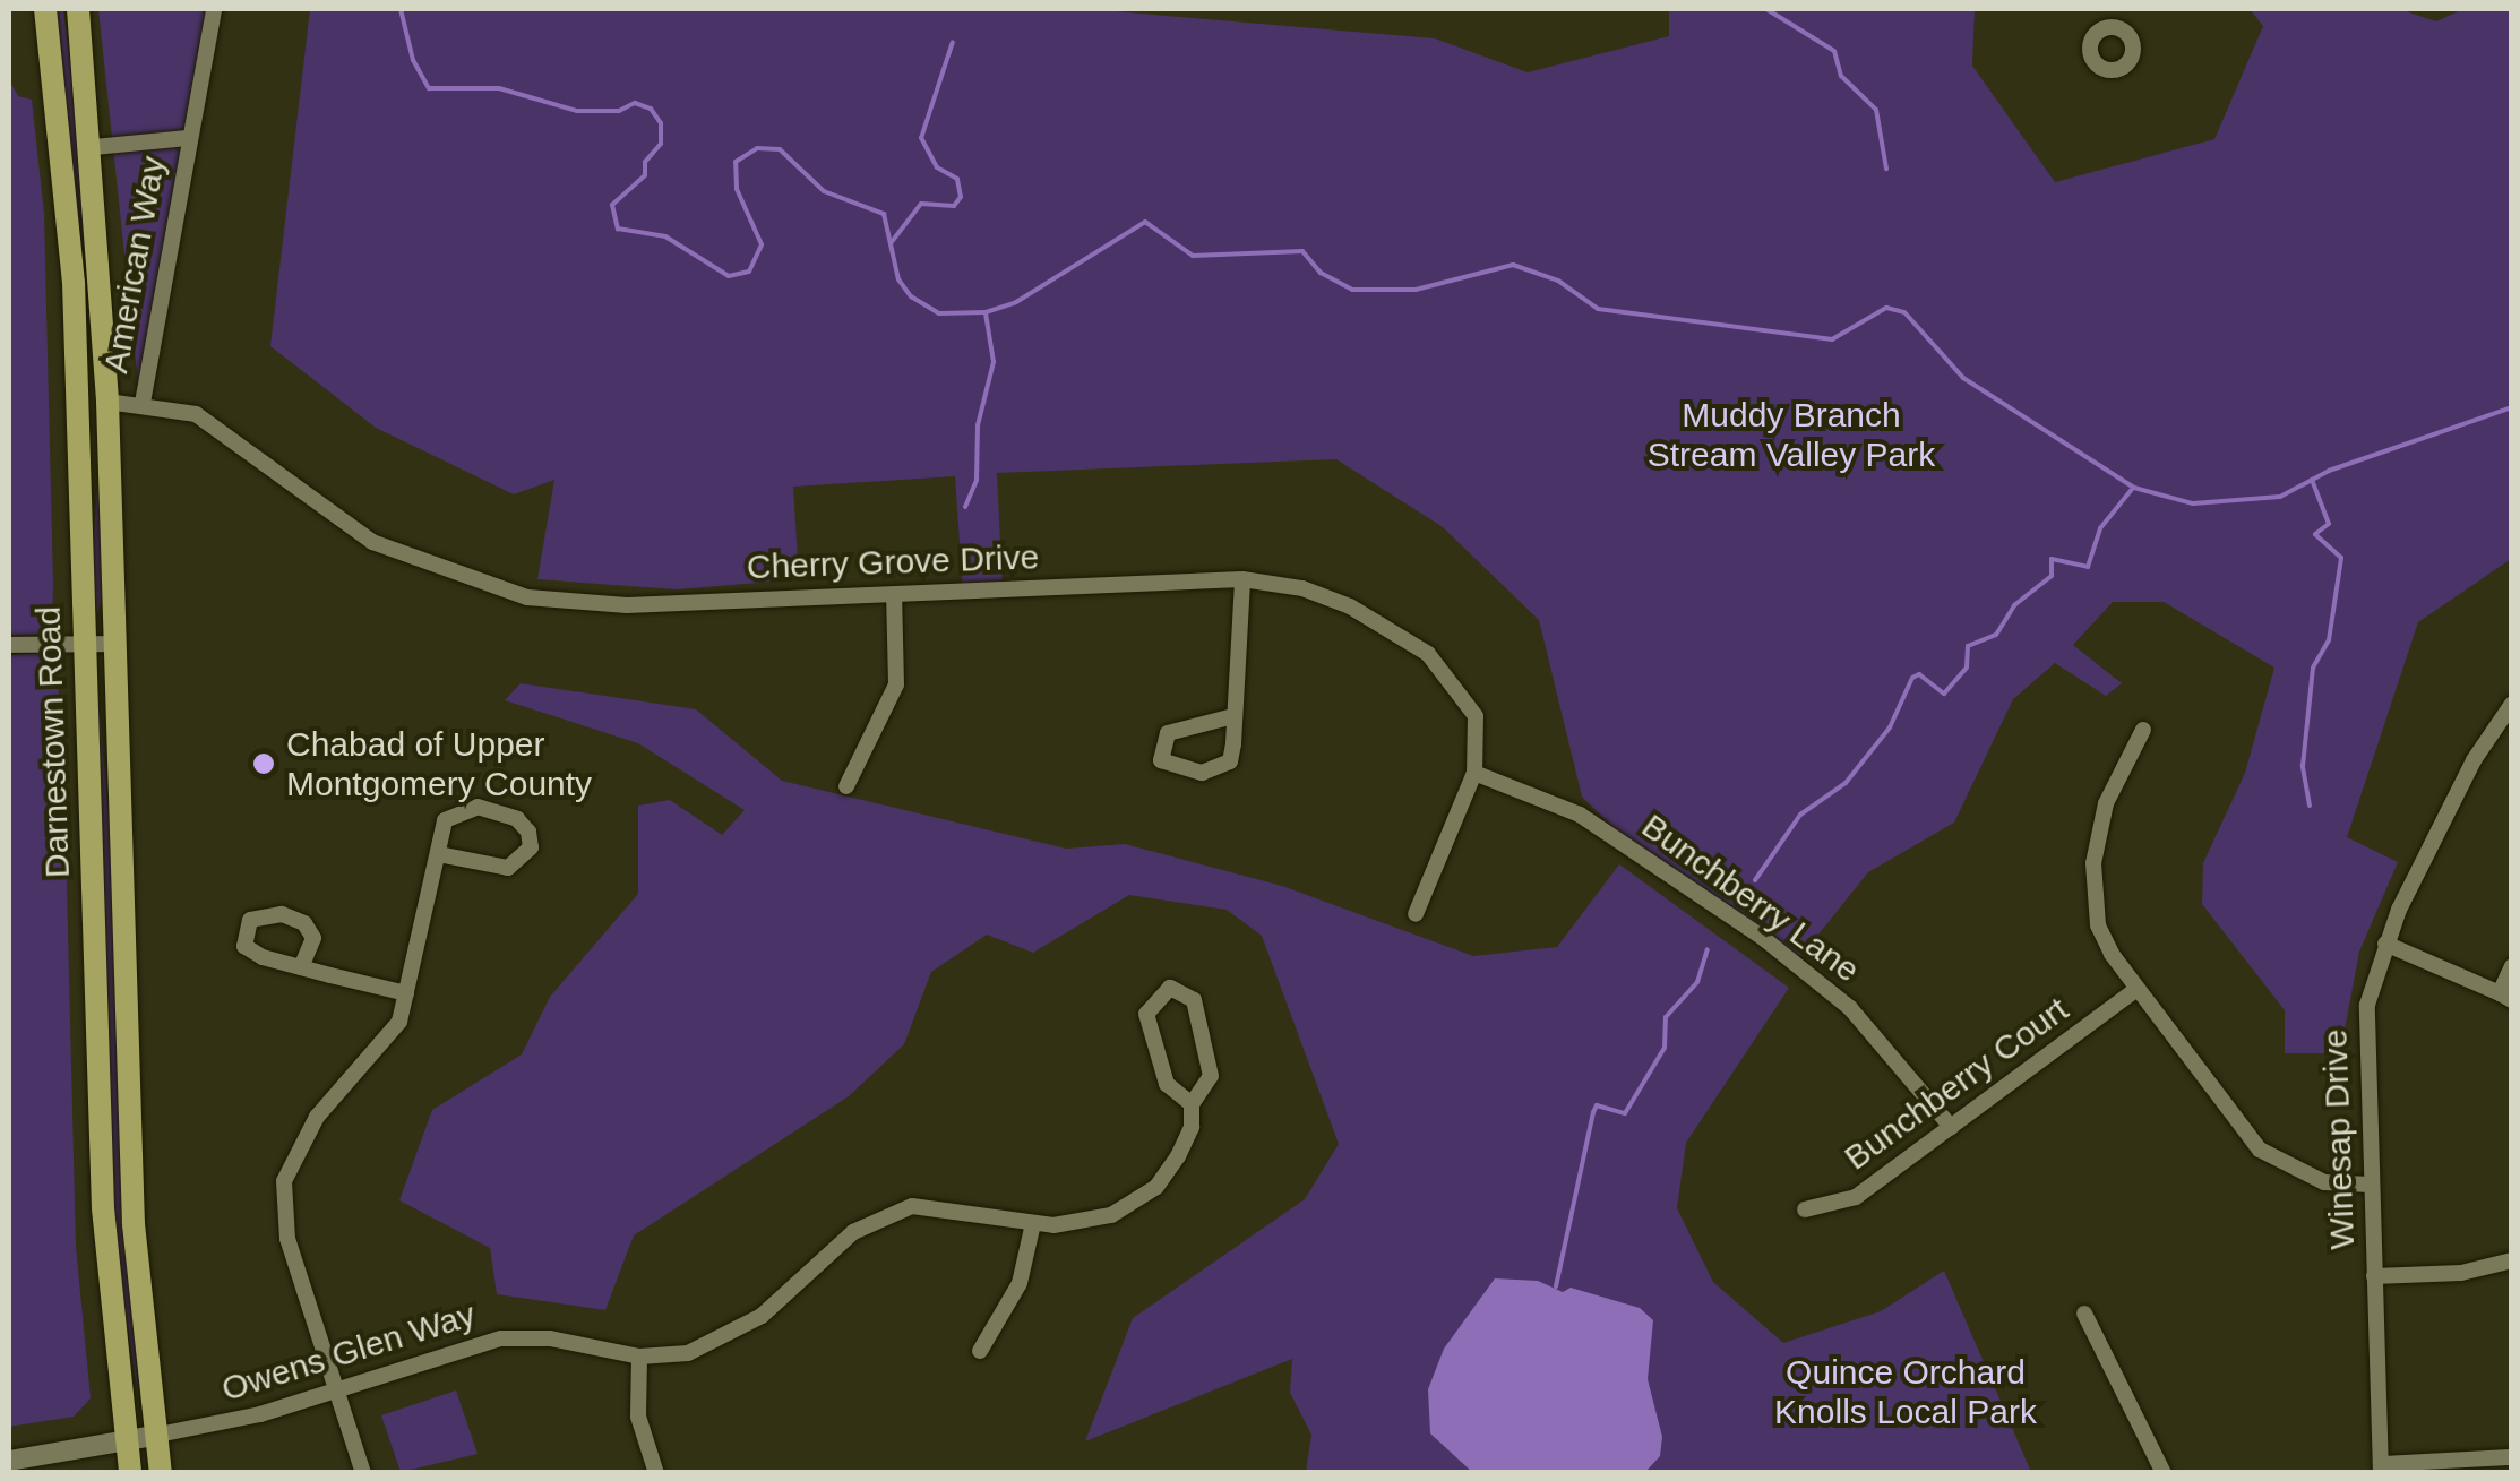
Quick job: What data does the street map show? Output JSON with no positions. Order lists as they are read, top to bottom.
{
  "streets": {
    "main road": ["Darnestown Road"],
    "street": [
      "American Way",
      "Cherry Grove Drive",
      "Bunchberry Lane",
      "Bunchberry Court",
      "Winesap Drive",
      "Owens Glen Way"
    ]
  },
  "crossings": [
    ["American Way", "Cherry Grove Drive"],
    ["American Way", "Darnestown Road"],
    ["Cherry Grove Drive", "Darnestown Road"],
    ["Cherry Grove Drive", "Bunchberry Lane"],
    ["Darnestown Road", "Owens Glen Way"],
    ["Bunchberry Lane", "Bunchberry Court"]
  ],
  "parks": ["Muddy Branch Stream Valley Park", "Quince Orchard Knolls Local Park"],
  "places": ["Chabad of Upper Montgomery County"]
}
